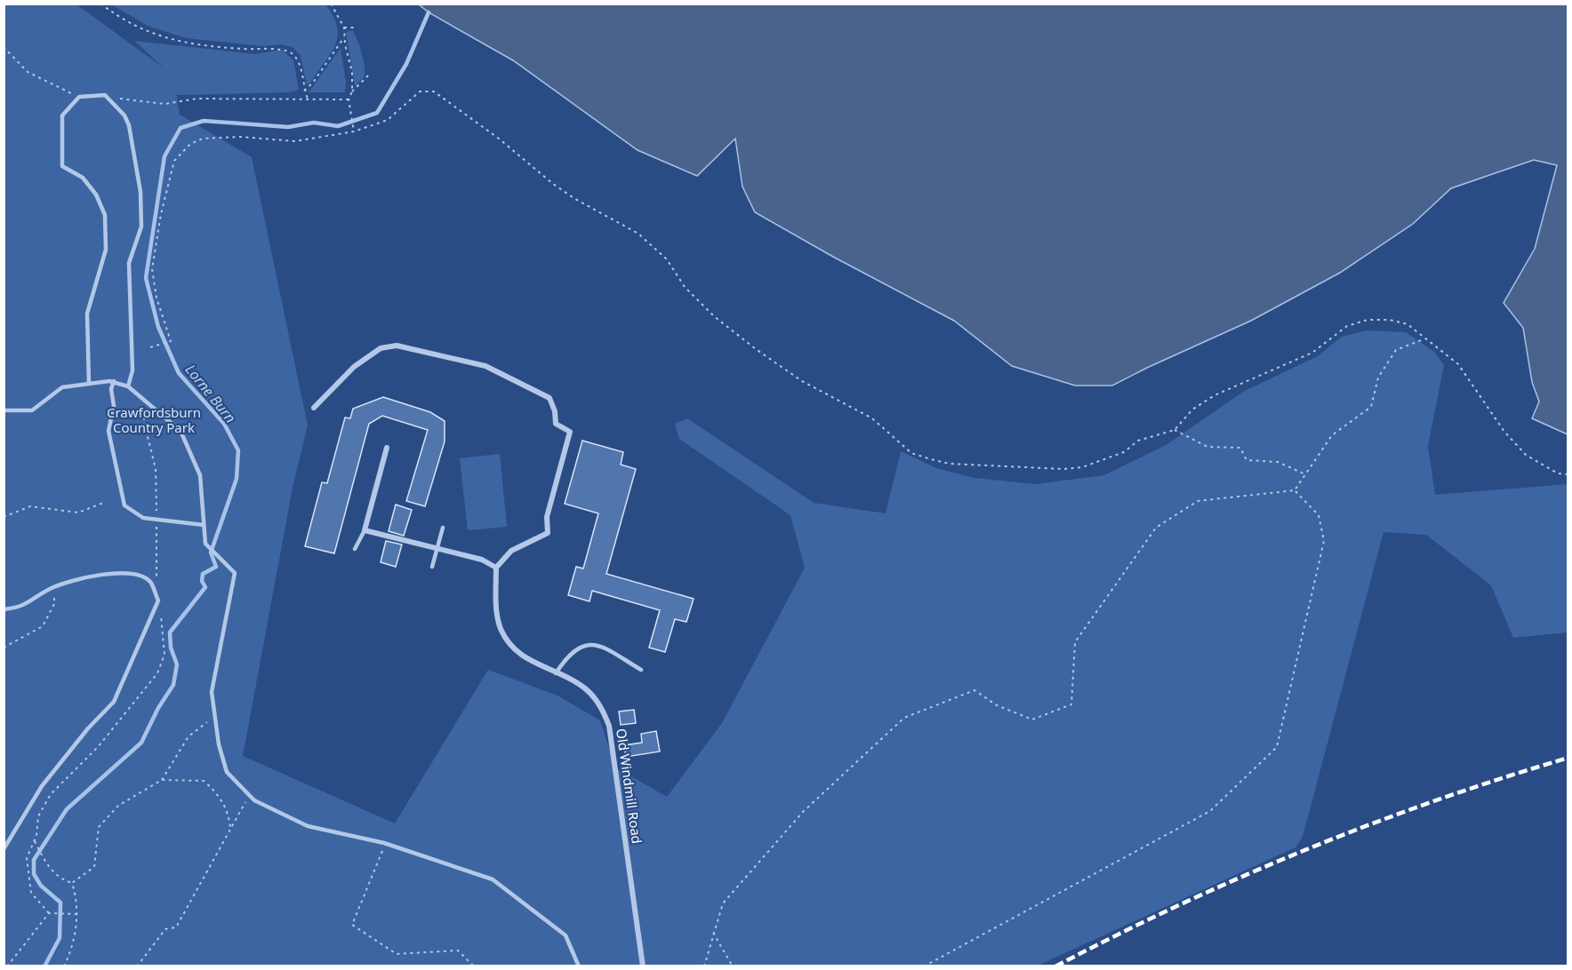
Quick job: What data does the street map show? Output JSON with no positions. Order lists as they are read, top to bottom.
{
  "streets": {
    "street": ["Old Windmill Road"]
  },
  "water": ["Lorne Burn"],
  "parks": ["Crawfordsburn Country Park"]
}
